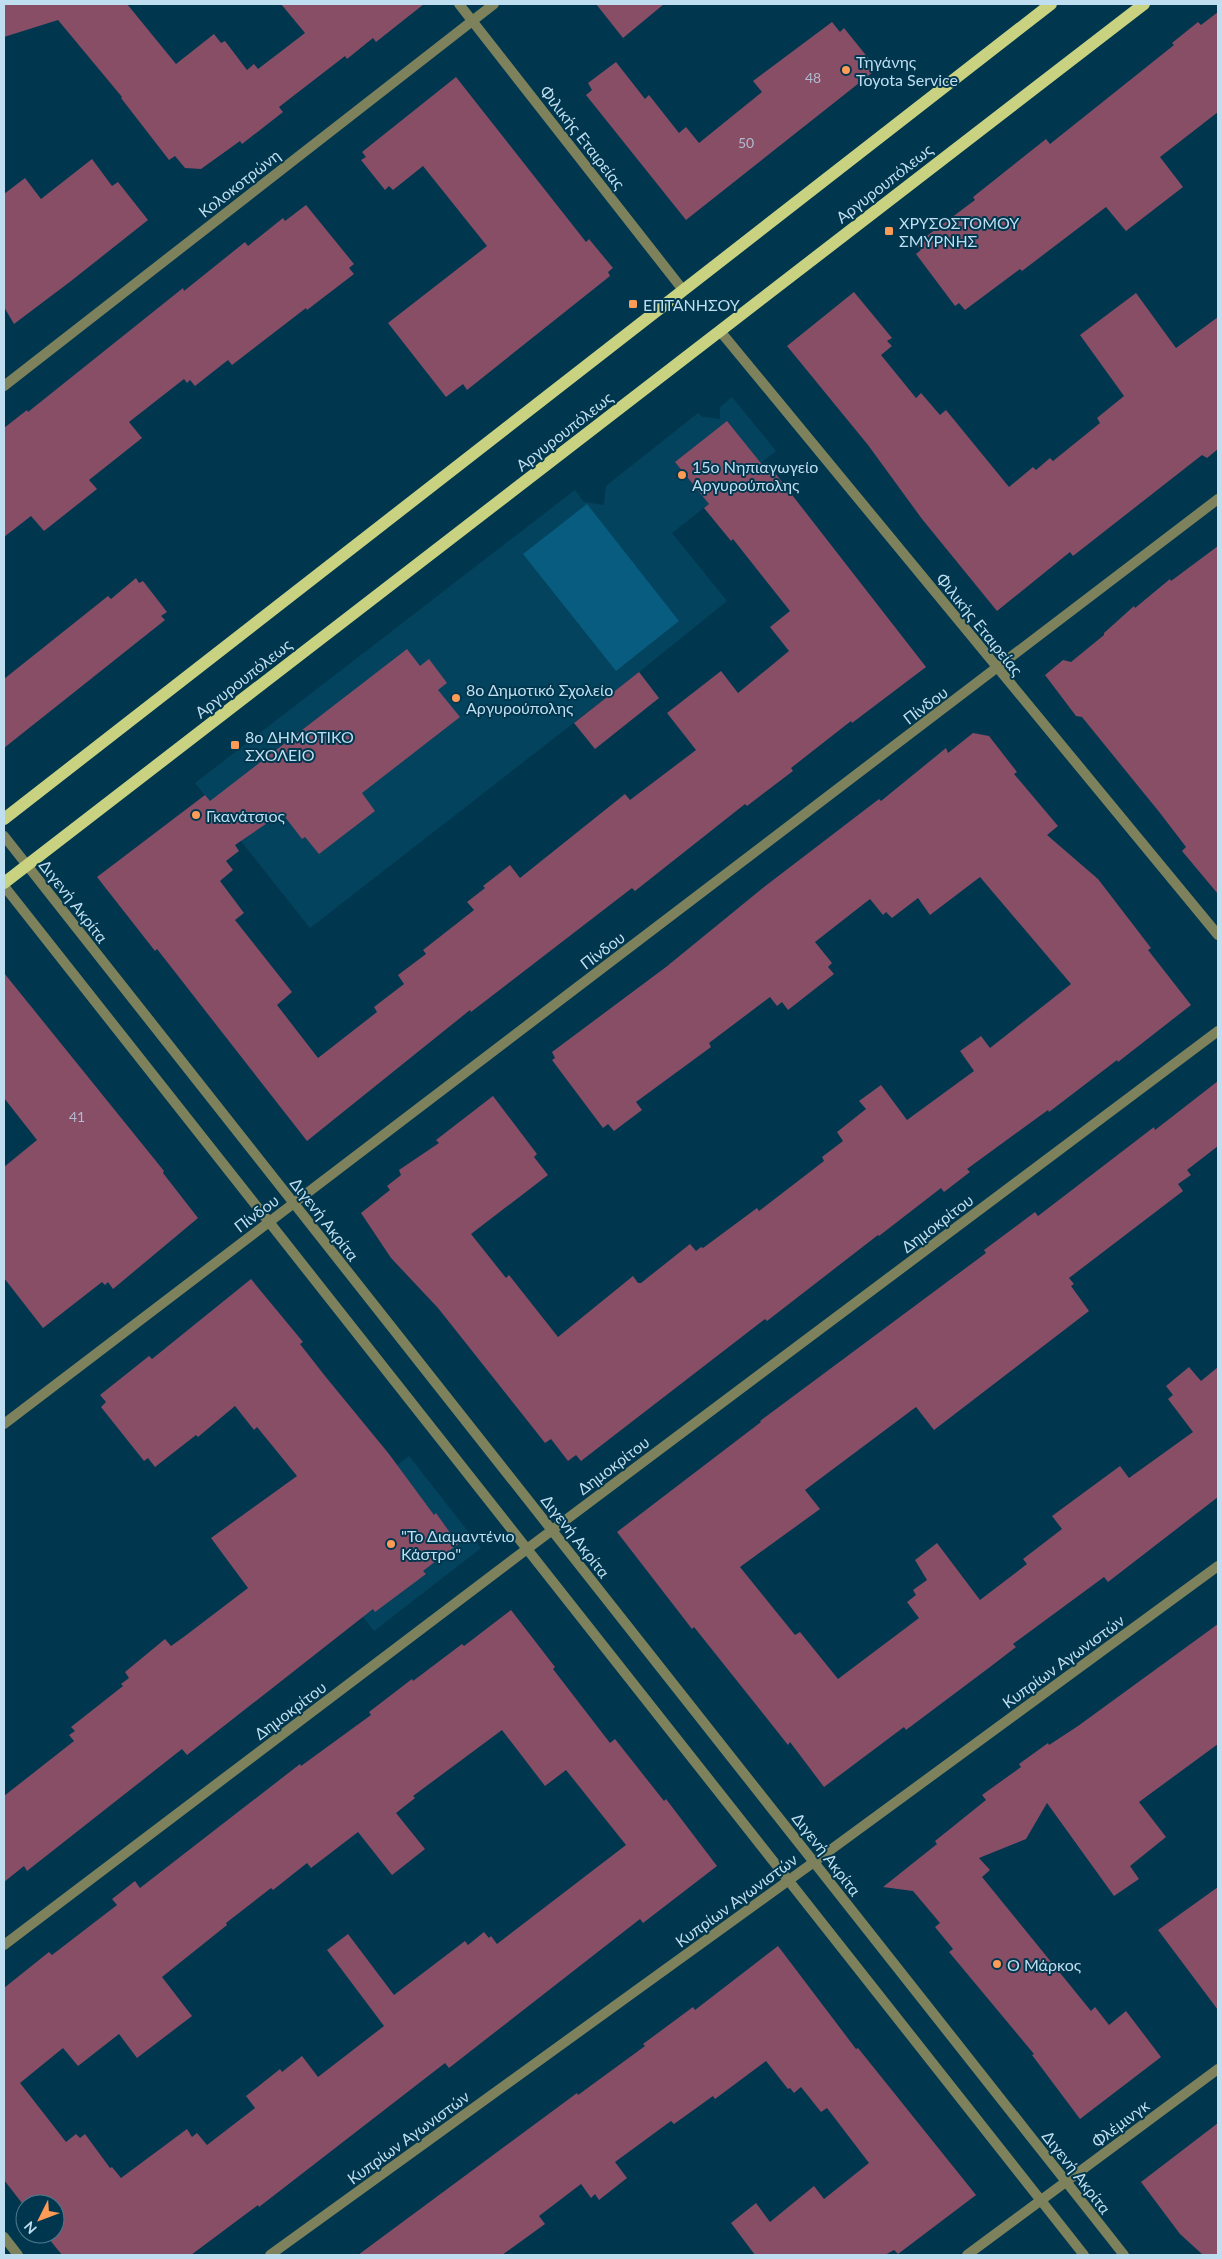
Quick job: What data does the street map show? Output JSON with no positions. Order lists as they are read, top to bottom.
{
  "streets": {
    "main road": ["Αργυρουπόλεως"],
    "street": [
      "Φιλικής Εταιρείας",
      "Κολοκοτρώνη",
      "Πίνδου",
      "Διγενή Ακρίτα",
      "Δημοκρίτου",
      "Κυπρίων Αγωνιστών",
      "Φλέμινγκ"
    ]
  },
  "crossings": [
    ["Φιλικής Εταιρείας", "Κολοκοτρώνη"],
    ["Φιλικής Εταιρείας", "Αργυρουπόλεως"],
    ["Φιλικής Εταιρείας", "Πίνδου"],
    ["Αργυρουπόλεως", "Διγενή Ακρίτα"],
    ["Πίνδου", "Διγενή Ακρίτα"],
    ["Διγενή Ακρίτα", "Δημοκρίτου"],
    ["Διγενή Ακρίτα", "Κυπρίων Αγωνιστών"],
    ["Διγενή Ακρίτα", "Φλέμινγκ"]
  ],
  "places": {
    "other": [
      "Τηγάνης Toyota Service",
      "15ο Νηπιαγωγείο Αργυρούπολης",
      "8ο Δημοτικό Σχολείο Αργυρούπολης",
      "Γκανάτσιος",
      "\"Το Διαμαντένιο Κάστρο\"",
      "Ο Μάρκος"
    ],
    "transit": ["ΧΡΥΣΟΣΤΟΜΟΥ ΣΜΥΡΝΗΣ", "ΕΠΤΑΝΗΣΟΥ", "8ο ΔΗΜΟΤΙΚΟ ΣΧΟΛΕΙΟ"]
  },
  "house_numbers": ["48", "50", "41"],
  "north": "bottom left"
}
